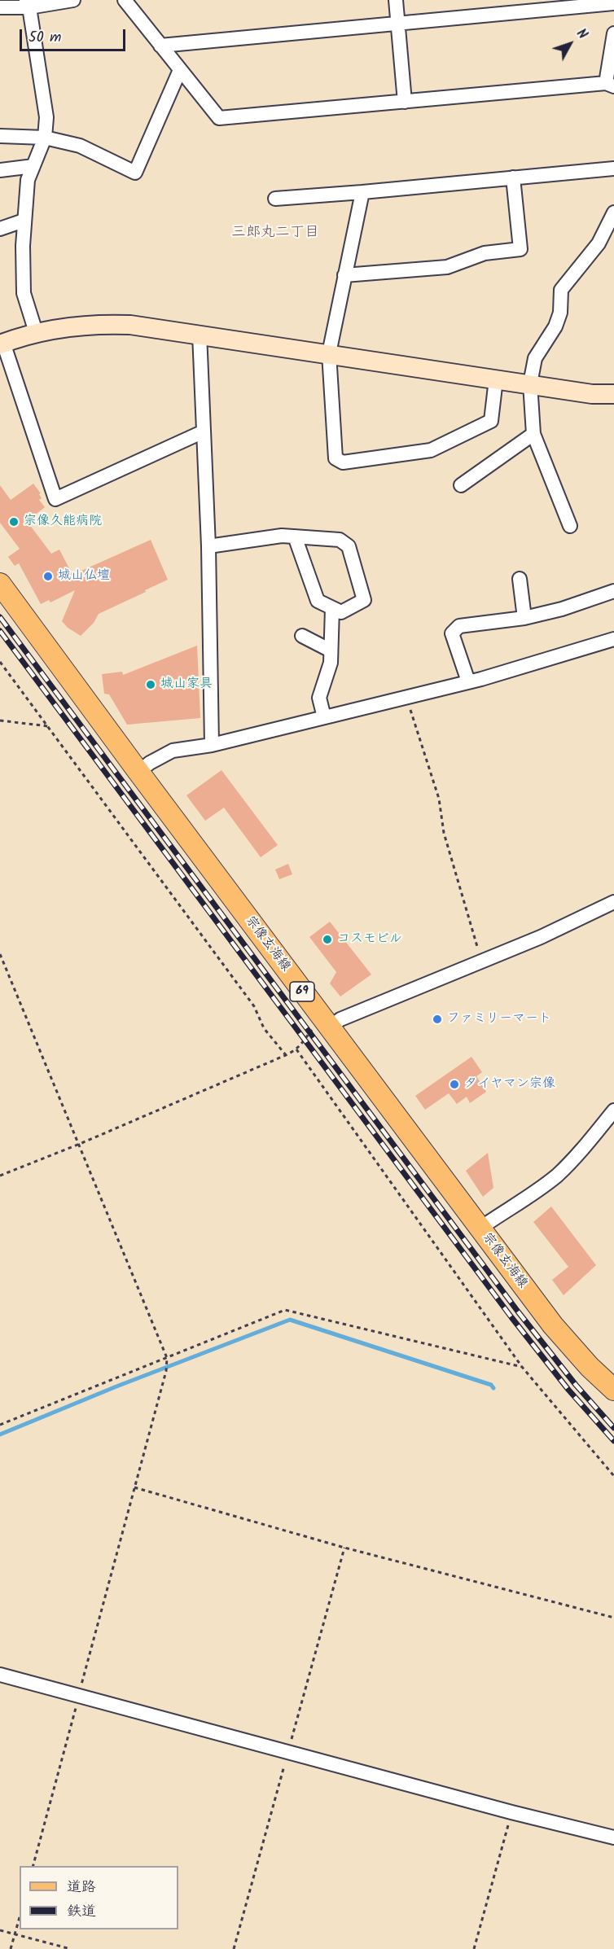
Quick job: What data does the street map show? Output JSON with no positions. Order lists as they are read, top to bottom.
{
  "streets": {
    "main road": ["宗像玄海線", "69"]
  },
  "districts": ["三郎丸二丁目"],
  "places": [
    "宗像久能病院",
    "城山仏壇",
    "城山家具",
    "コスモビル",
    "ファミリーマート",
    "タイヤマン宗像"
  ],
  "legend": ["道路", "鉄道"],
  "scale_bar": "50 m",
  "north": "top right"
}
